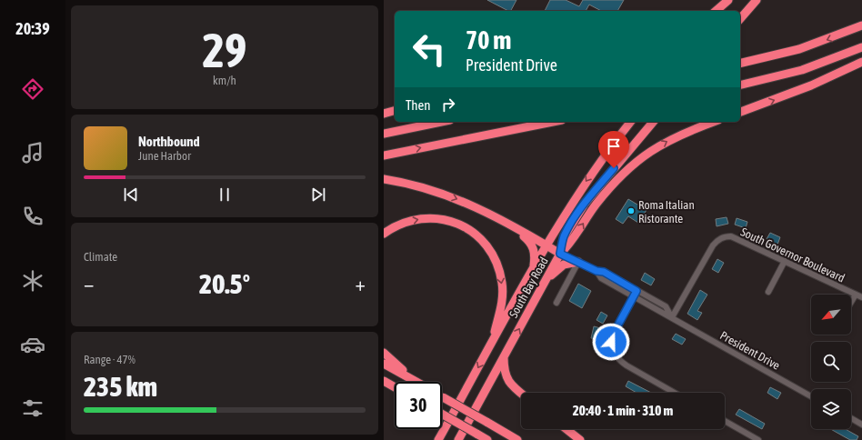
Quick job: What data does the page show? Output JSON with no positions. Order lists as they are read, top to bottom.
{
  "streets": {
    "highway": ["South Bay Road"],
    "street": ["South Governor Boulevard", "President Drive"]
  },
  "crossings": [
    ["South Governor Boulevard", "President Drive"],
    ["South Bay Road", "President Drive"]
  ],
  "places": ["Roma Italian Ristorante"],
  "north": "bottom left",
  "page": {
    "tabs": "20:39",
    "tile": [
      ["29", "km/h"],
      "Climate",
      ["Range · 47%", "235 km"]
    ],
    "turn": ["70 m", "President Drive"],
    "then": "Then",
    "song": ["Northbound", "June Harbor"],
    "heat": ["−", "20.5°", "+"],
    "limit": "30",
    "trip": "20:40 · 1 min · 310 m"
  }
}
